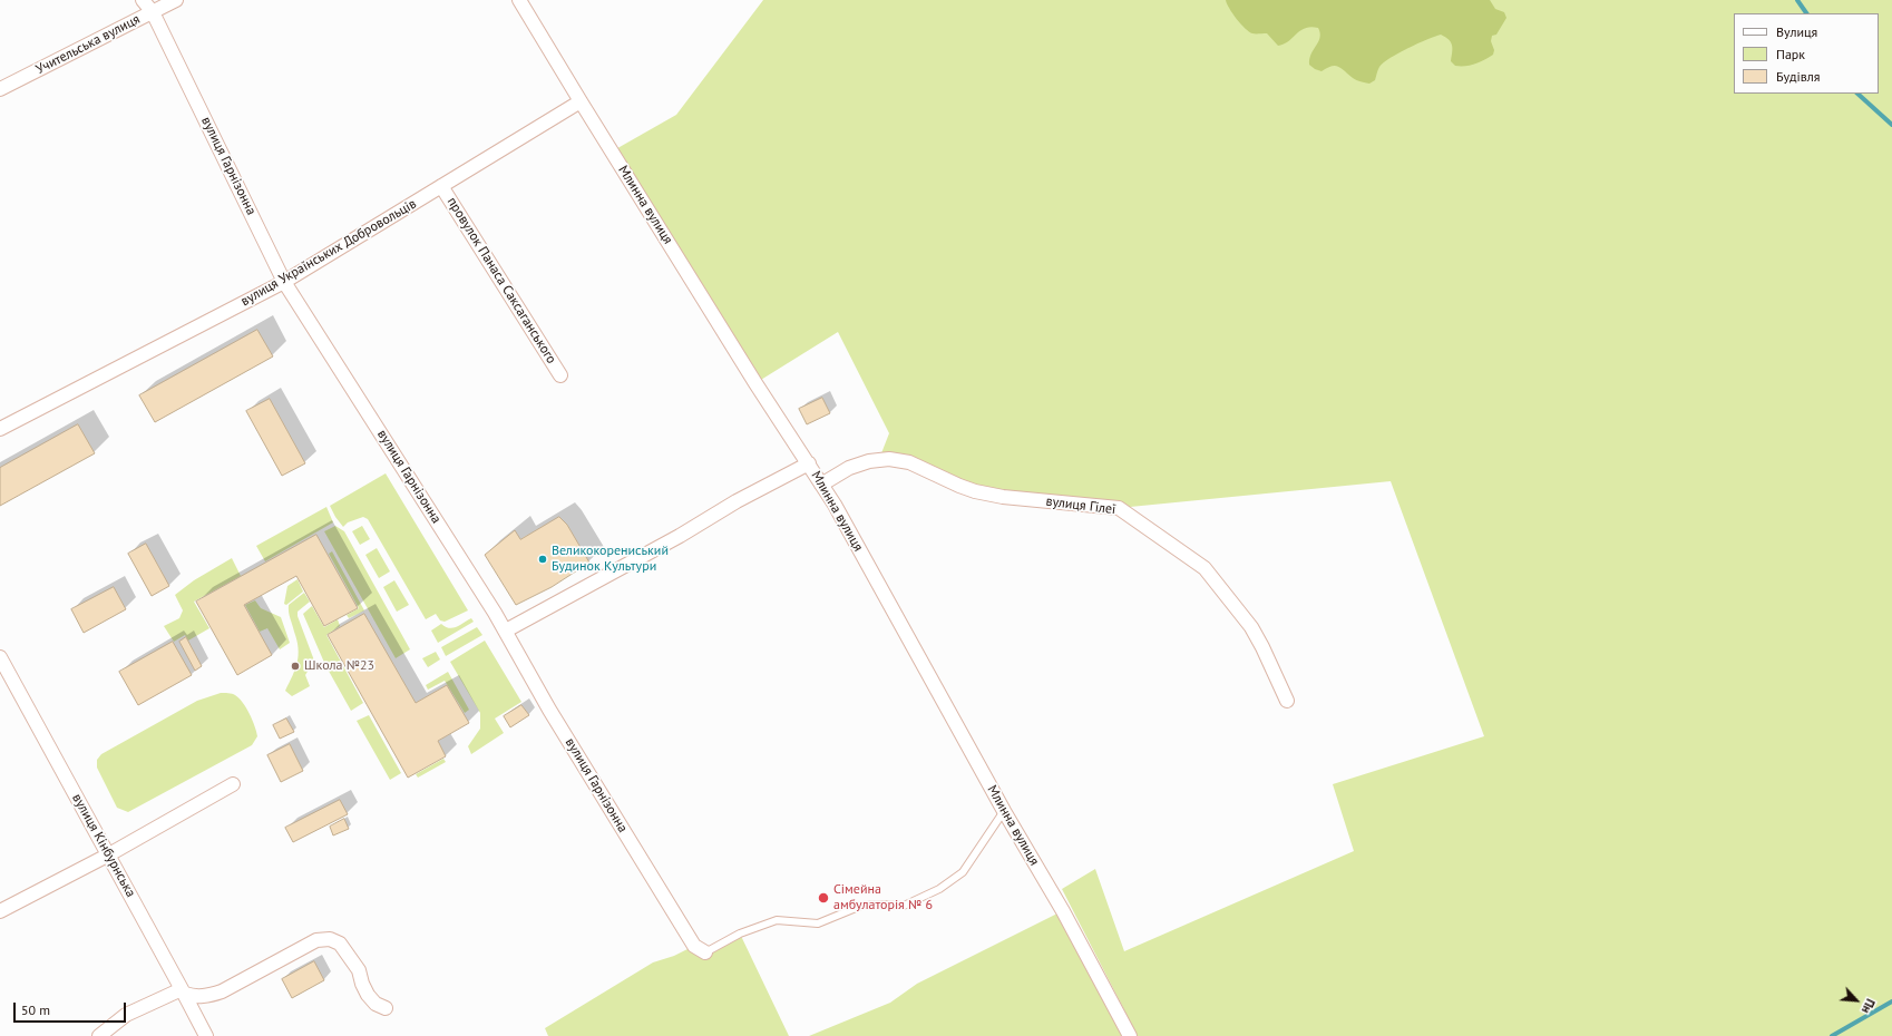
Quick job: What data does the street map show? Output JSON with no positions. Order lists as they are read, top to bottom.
{
  "streets": {
    "street": [
      "Учительська вулиця",
      "вулиця Гарнізонна",
      "Млинна вулиця",
      "вулиця Українських Добровольців",
      "провулок Панаса Саксаганського",
      "вулиця Гілеї",
      "вулиця Кінбурнська"
    ]
  },
  "crossings": [
    ["Учительська вулиця", "вулиця Гарнізонна"],
    ["вулиця Гарнізонна", "вулиця Українських Добровольців"],
    ["Млинна вулиця", "вулиця Українських Добровольців"],
    ["Млинна вулиця", "вулиця Гілеї"],
    ["вулиця Українських Добровольців", "провулок Панаса Саксаганського"]
  ],
  "places": ["Великокорениський Будинок Культури", "Школа №23", "Сімейна амбулаторія № 6"],
  "legend": ["Вулиця", "Парк", "Будівля"],
  "scale_bar": "50 m",
  "north": "bottom right"
}
